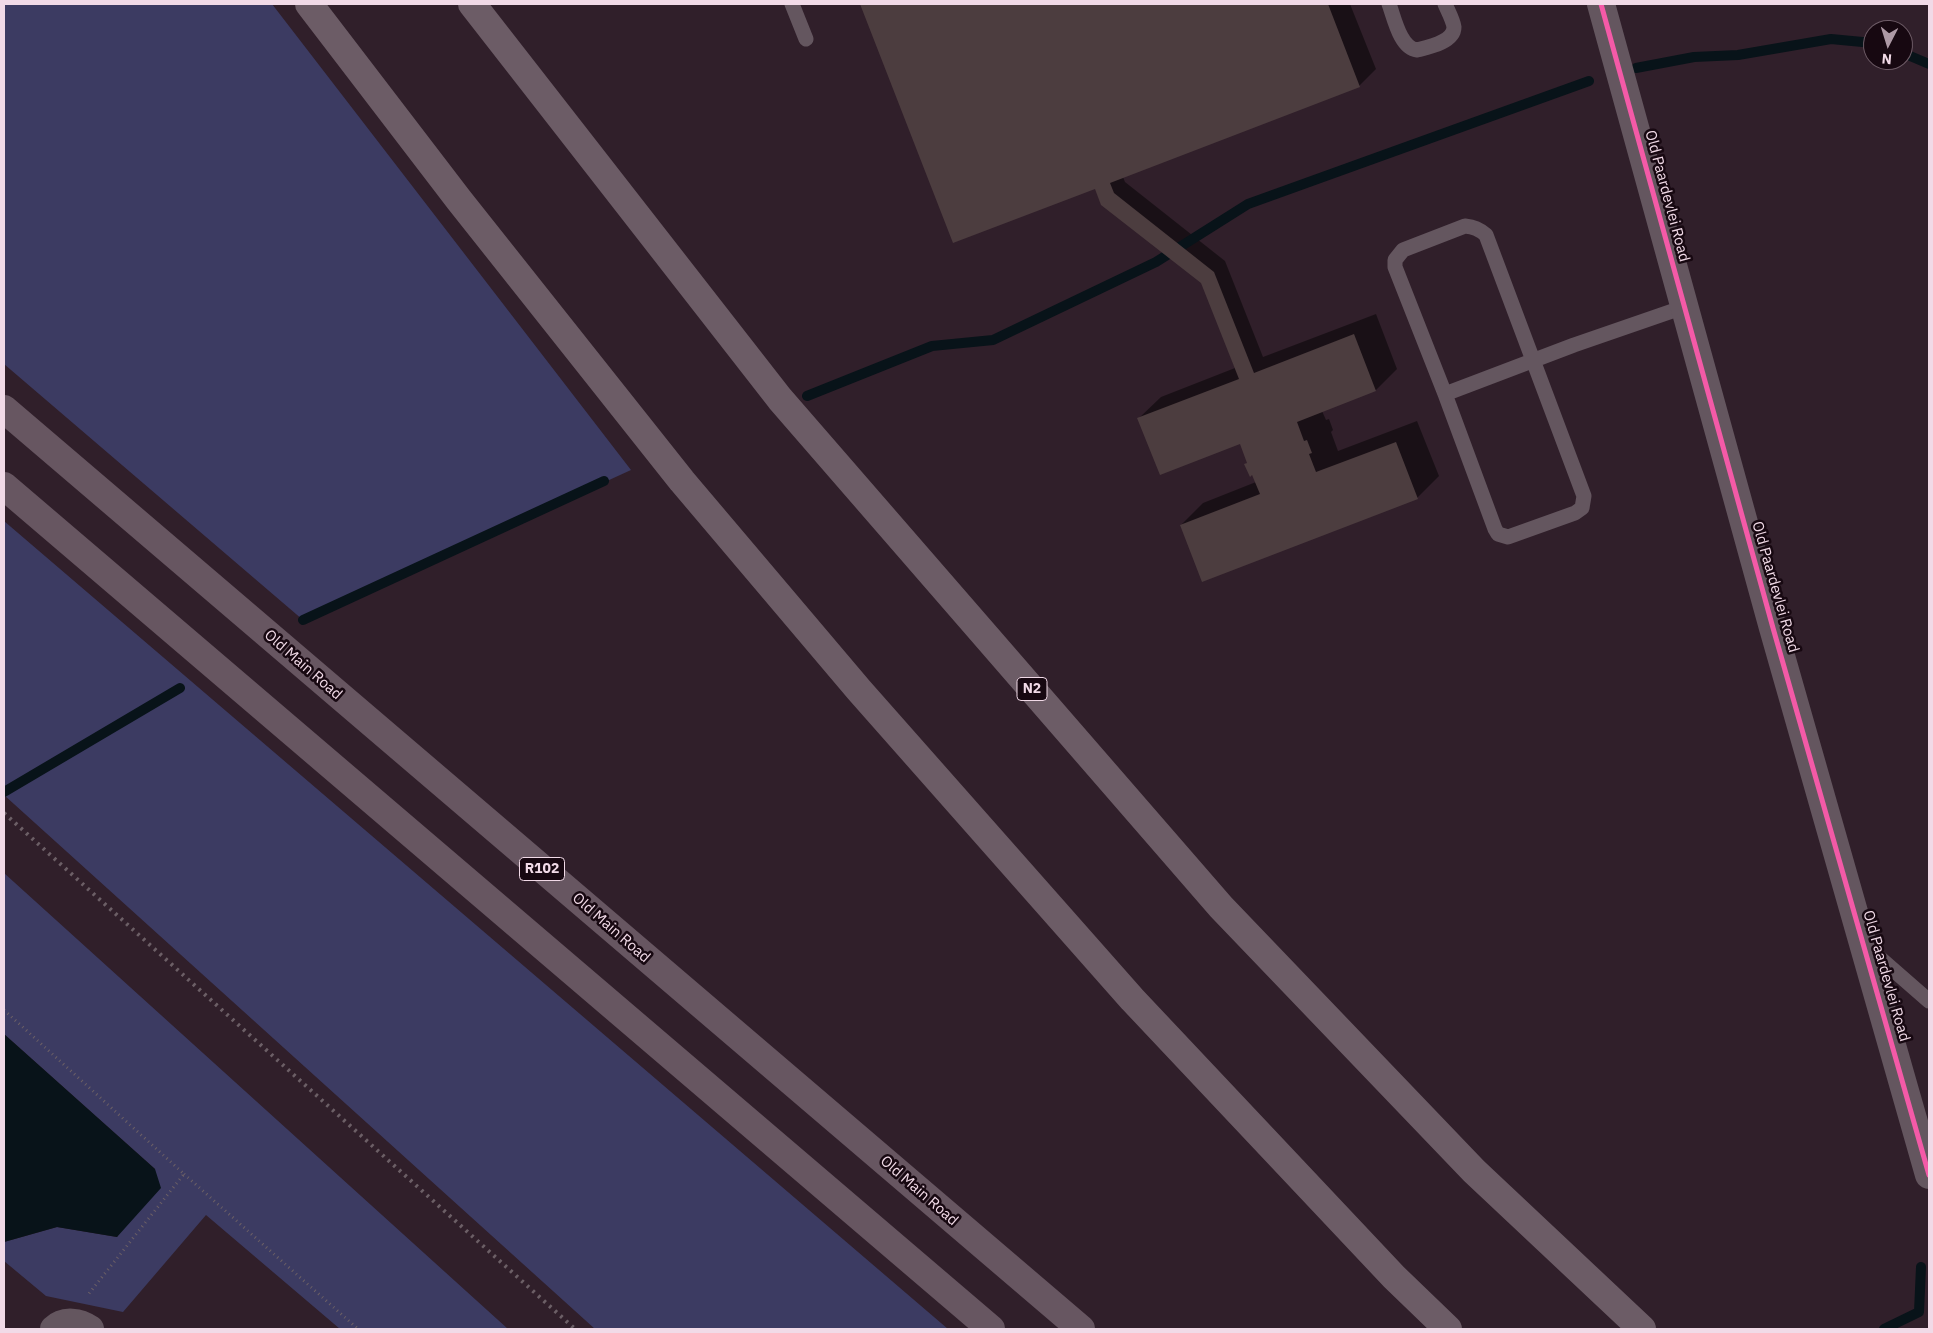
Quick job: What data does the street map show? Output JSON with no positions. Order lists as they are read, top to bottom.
{
  "streets": {
    "highway": ["N2"],
    "main road": ["Old Main Road", "R102"],
    "street": ["Old Paardevlei Road"]
  },
  "north": "bottom"
}
